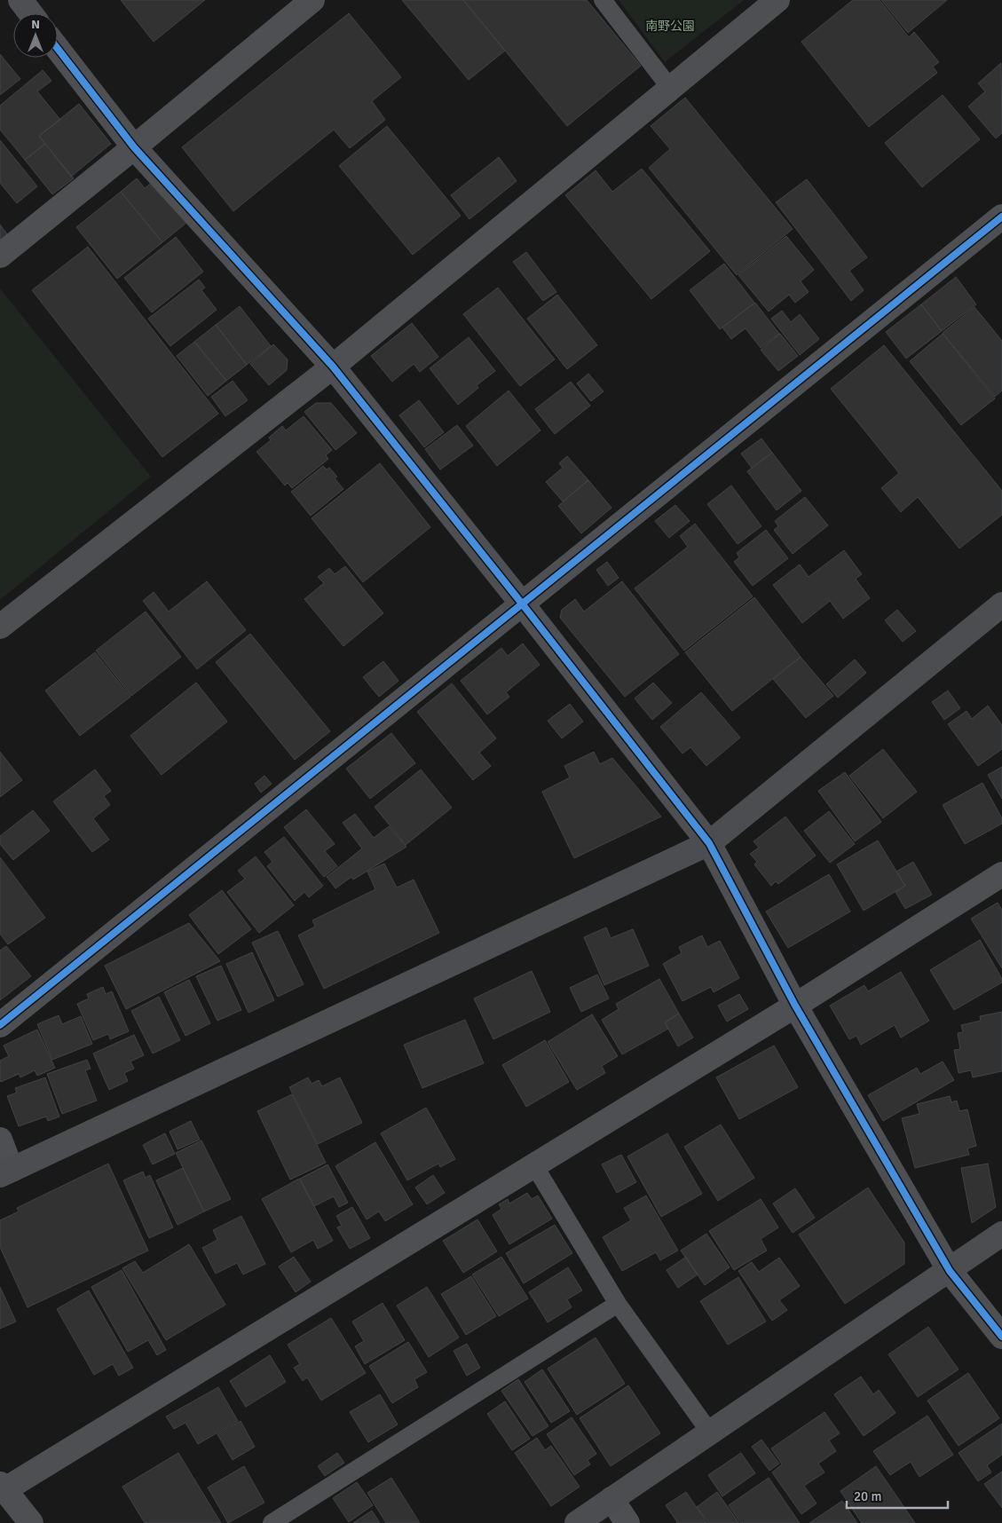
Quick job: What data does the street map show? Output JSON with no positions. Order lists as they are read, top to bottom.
{
  "parks": ["南野公園"],
  "scale_bar": "20 m",
  "north": "top"
}
